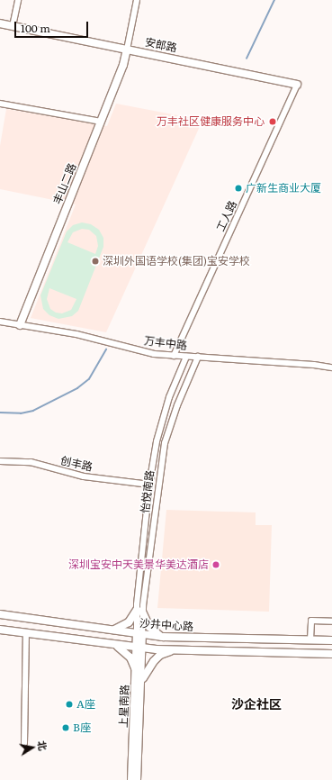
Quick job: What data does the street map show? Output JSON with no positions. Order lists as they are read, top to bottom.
{
  "streets": {
    "street": [
      "安郎路",
      "丰山二路",
      "工人路",
      "万丰中路",
      "创丰路",
      "怡悦南路",
      "沙井中心路",
      "上星南路"
    ]
  },
  "crossings": [
    ["安郎路", "丰山二路"],
    ["安郎路", "工人路"],
    ["丰山二路", "万丰中路"],
    ["工人路", "万丰中路"],
    ["万丰中路", "怡悦南路"],
    ["创丰路", "怡悦南路"],
    ["怡悦南路", "沙井中心路"],
    ["怡悦南路", "上星南路"],
    ["沙井中心路", "上星南路"]
  ],
  "districts": ["沙企社区"],
  "places": [
    "万丰社区健康服务中心",
    "广新生商业大厦",
    "深圳外国语学校(集团)宝安学校",
    "深圳宝安中天美景华美达酒店",
    "A座",
    "B座"
  ],
  "scale_bar": "100 m",
  "north": "right"
}
